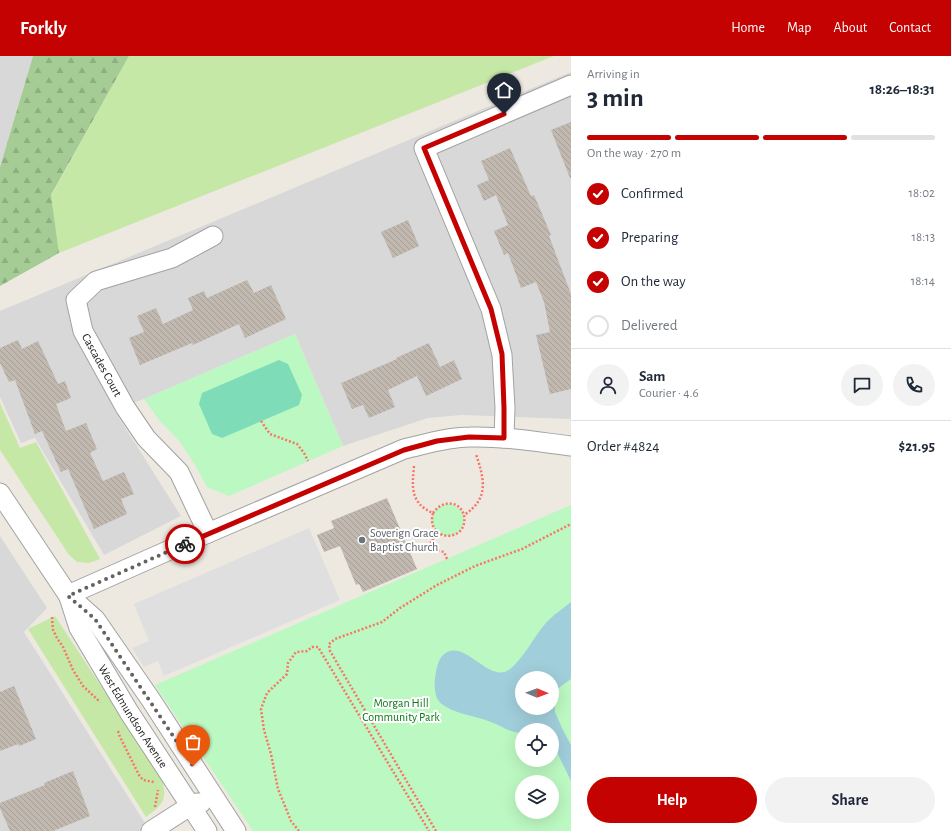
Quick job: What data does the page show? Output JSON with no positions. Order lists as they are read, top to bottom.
{
  "streets": {
    "street": ["Cascades Court", "West Edmundson Avenue"]
  },
  "parks": ["Morgan Hill Community Park"],
  "places": ["Soverign Grace Baptist Church"],
  "north": "right",
  "page": {
    "header": "Forkly",
    "nav": [
      "Home",
      "Map",
      "About",
      "Contact"
    ],
    "heading": ["3 min", "Arriving in", "18:26–18:31"],
    "panel": [
      "Sam",
      "Courier · 4.6",
      "Order #4824",
      "$21.95"
    ],
    "bar": "On the way · 270 m",
    "list": [
      ["Confirmed", "18:02"],
      ["Preparing", "18:13"],
      ["On the way", "18:14"],
      "Delivered"
    ],
    "buttons": ["Help", "Share"]
  }
}
